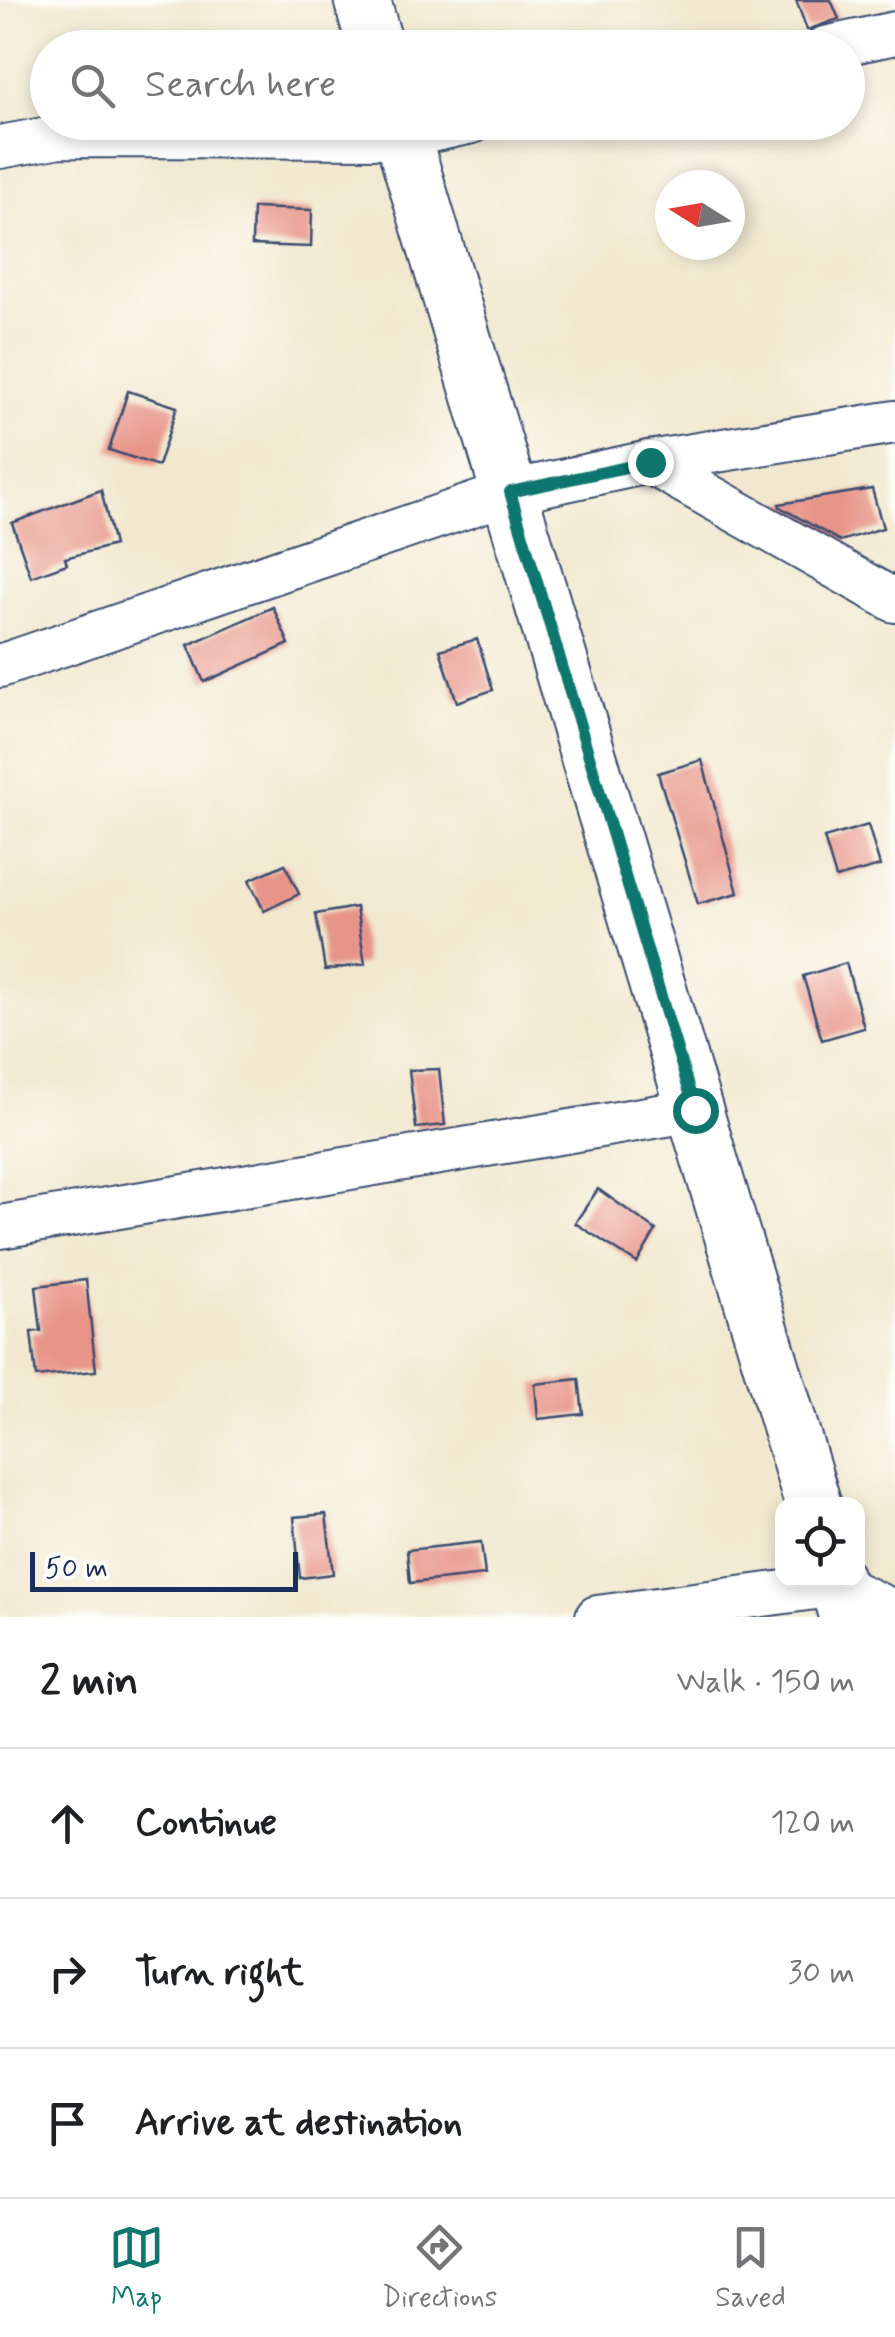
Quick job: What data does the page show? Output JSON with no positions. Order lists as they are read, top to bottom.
{
  "scale_bar": "50 m",
  "north": "left",
  "page": {
    "search": "Search here",
    "scale": "50 m",
    "heading": ["2 min", "Walk · 150 m"],
    "list": [
      ["Continue", "120 m"],
      ["Turn right", "30 m"],
      "Arrive at destination"
    ],
    "nav": ["Map", "Directions", "Saved"]
  }
}
